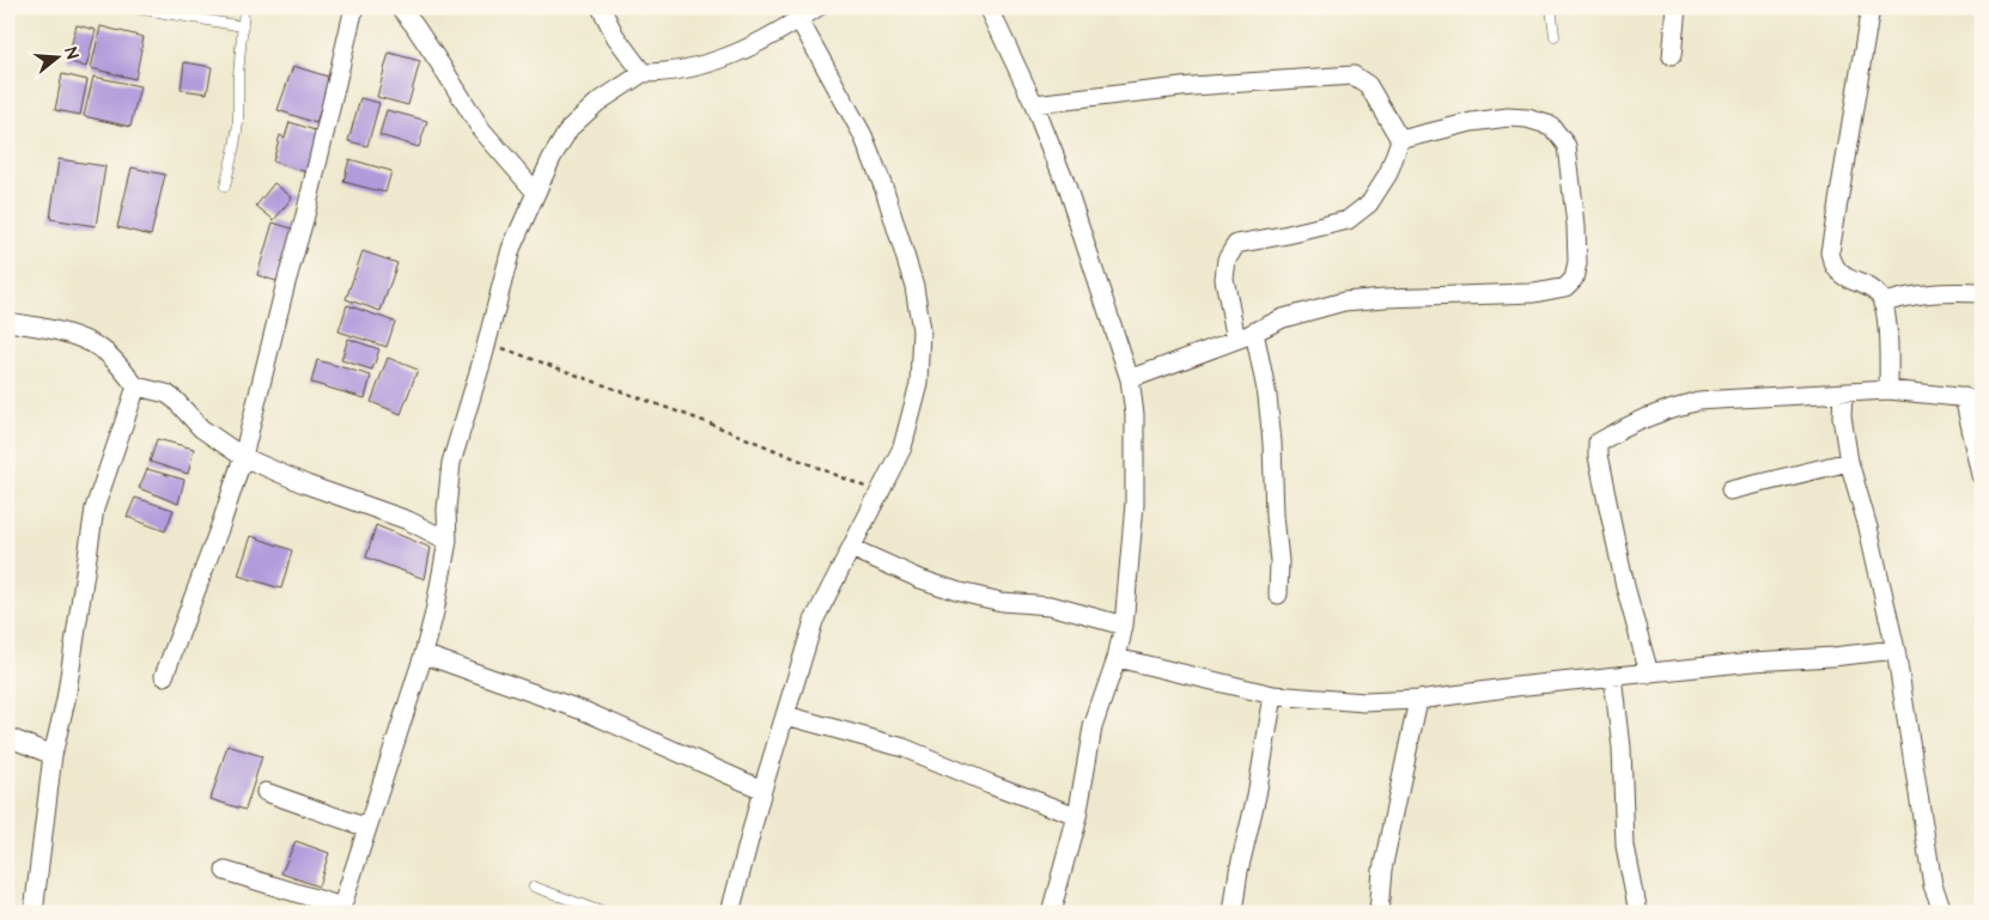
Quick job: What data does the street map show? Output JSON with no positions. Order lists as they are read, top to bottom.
{
  "north": "right"
}
